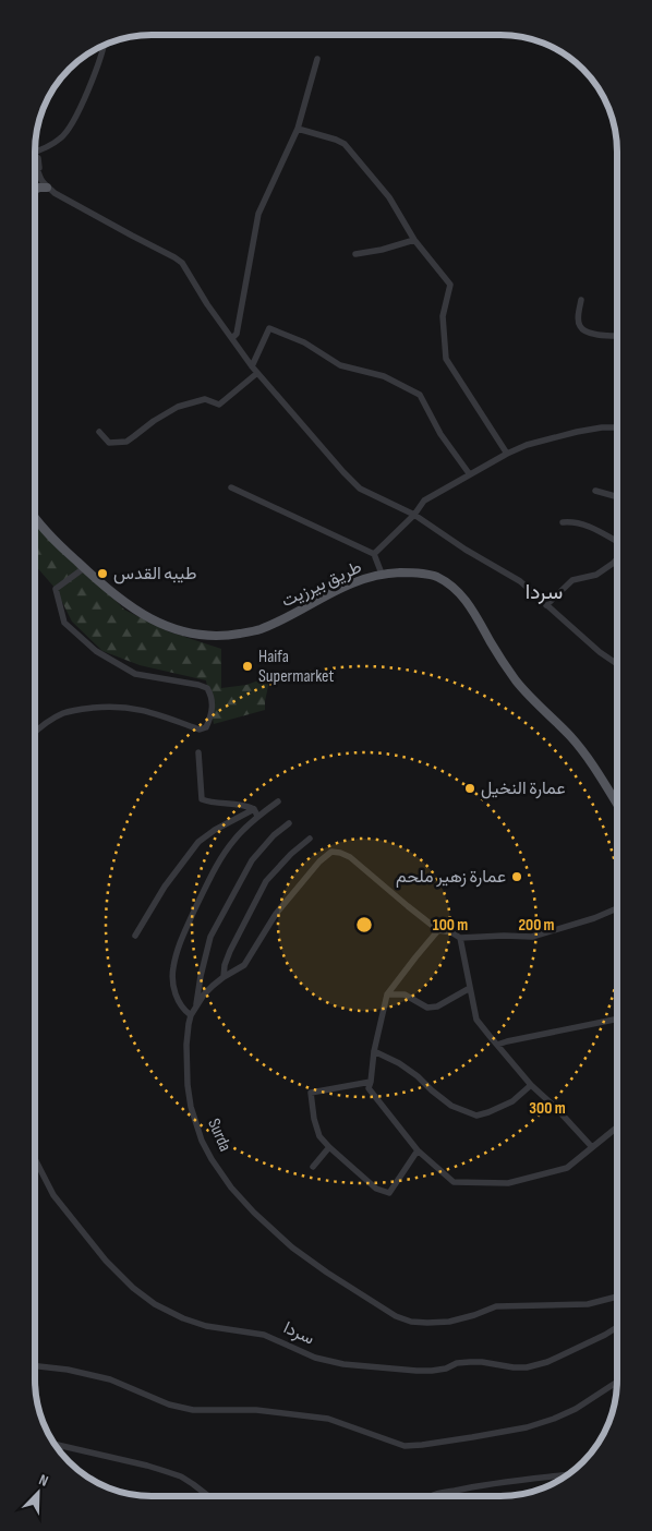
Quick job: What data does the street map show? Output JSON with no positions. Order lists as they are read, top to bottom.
{
  "streets": {
    "main road": ["طريق بيرزيت"],
    "street": ["Surda", "سردا"]
  },
  "districts": ["سردا"],
  "places": [
    "طيبه القدس",
    "Haifa Supermarket",
    "عمارة النخيل",
    "عمارة زهير ملحم"
  ],
  "north": "top right",
  "rings": ["100 m", "200 m", "300 m"]
}
